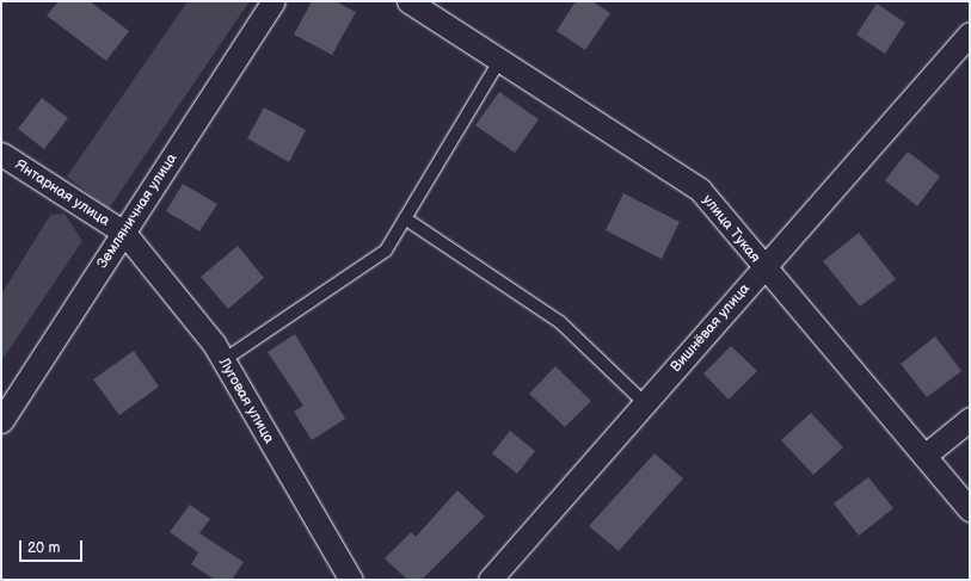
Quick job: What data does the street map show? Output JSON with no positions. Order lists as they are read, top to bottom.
{
  "streets": {
    "street": [
      "Янтарная улица",
      "Земляничная улица",
      "улица Тукая",
      "Вишнёвая улица",
      "Луговая улица"
    ]
  },
  "crossings": [
    ["Янтарная улица", "Земляничная улица"],
    ["Янтарная улица", "Луговая улица"],
    ["Земляничная улица", "Луговая улица"],
    ["улица Тукая", "Вишнёвая улица"]
  ],
  "scale_bar": "20 m"
}
